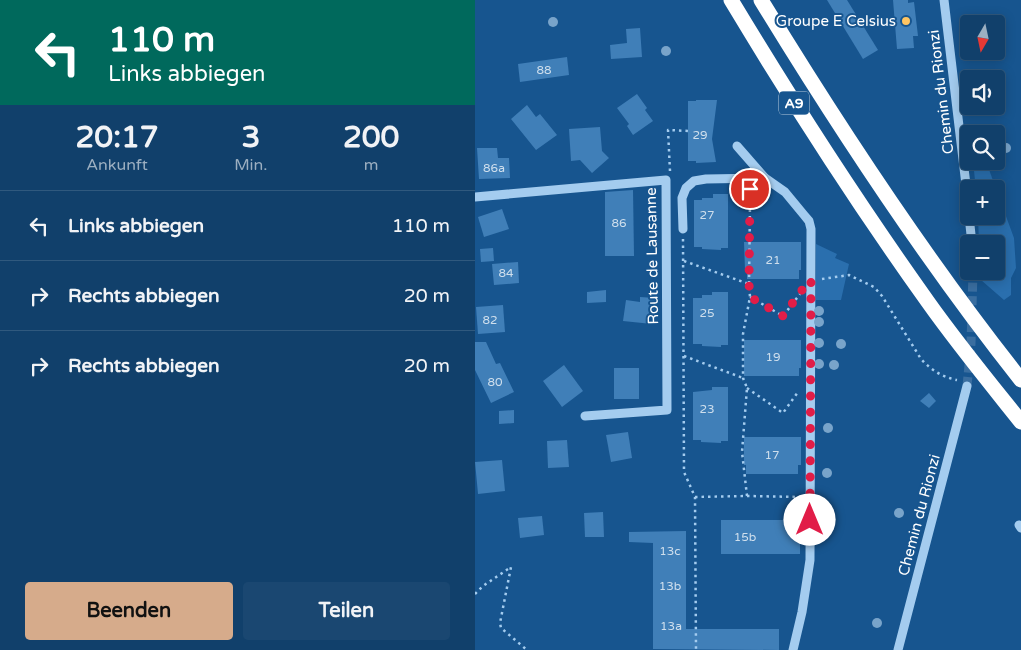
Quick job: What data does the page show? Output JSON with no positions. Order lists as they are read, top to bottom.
{
  "streets": {
    "highway": ["A9"],
    "street": ["Chemin du Rionzi", "Route de Lausanne"]
  },
  "places": ["Groupe E Celsius"],
  "house_numbers": [
    "88",
    "29",
    "86a",
    "27",
    "86",
    "21",
    "84",
    "25",
    "82",
    "19",
    "80",
    "23",
    "17",
    "15b",
    "13c",
    "13b",
    "13a"
  ],
  "north": "bottom",
  "page": {
    "turn": ["110 m", "Links abbiegen"],
    "map_buttons": ["+", "−"],
    "eta": [
      "20:17",
      "Ankunft",
      "3",
      "Min.",
      "200",
      "m"
    ],
    "list": [
      {
        "name": "Links abbiegen",
        "value": "110 m"
      },
      {
        "name": "Rechts abbiegen",
        "value": "20 m"
      },
      {
        "name": "Rechts abbiegen",
        "value": "20 m"
      }
    ],
    "buttons": ["Beenden", "Teilen"]
  }
}
